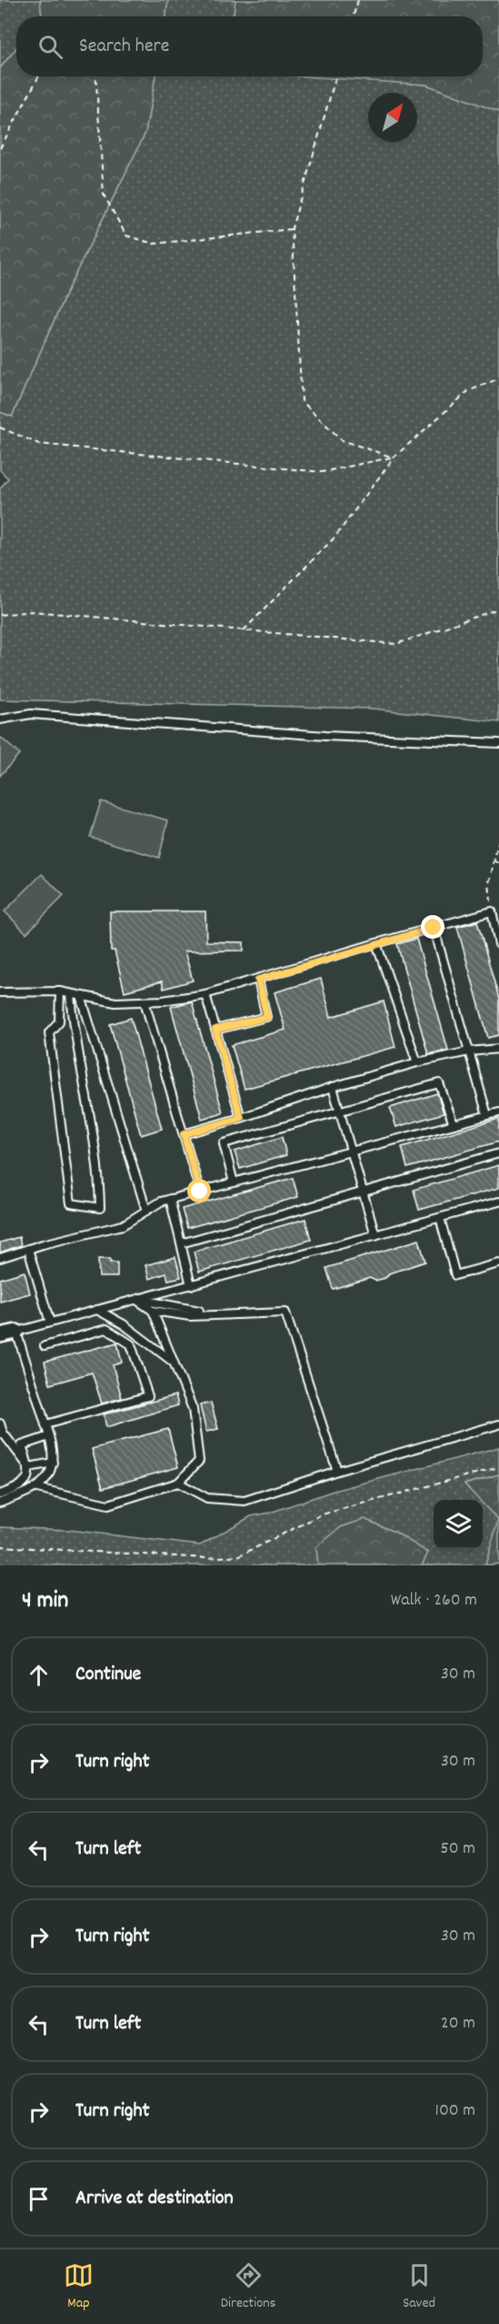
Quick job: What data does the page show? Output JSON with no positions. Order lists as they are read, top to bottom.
{
  "north": "top right",
  "page": {
    "search": "Search here",
    "heading": ["4 min", "Walk · 260 m"],
    "list": [
      ["Continue", "30 m"],
      ["Turn right", "30 m"],
      ["Turn left", "50 m"],
      ["Turn right", "30 m"],
      ["Turn left", "20 m"],
      ["Turn right", "100 m"],
      "Arrive at destination"
    ],
    "nav": ["Map", "Directions", "Saved"]
  }
}
